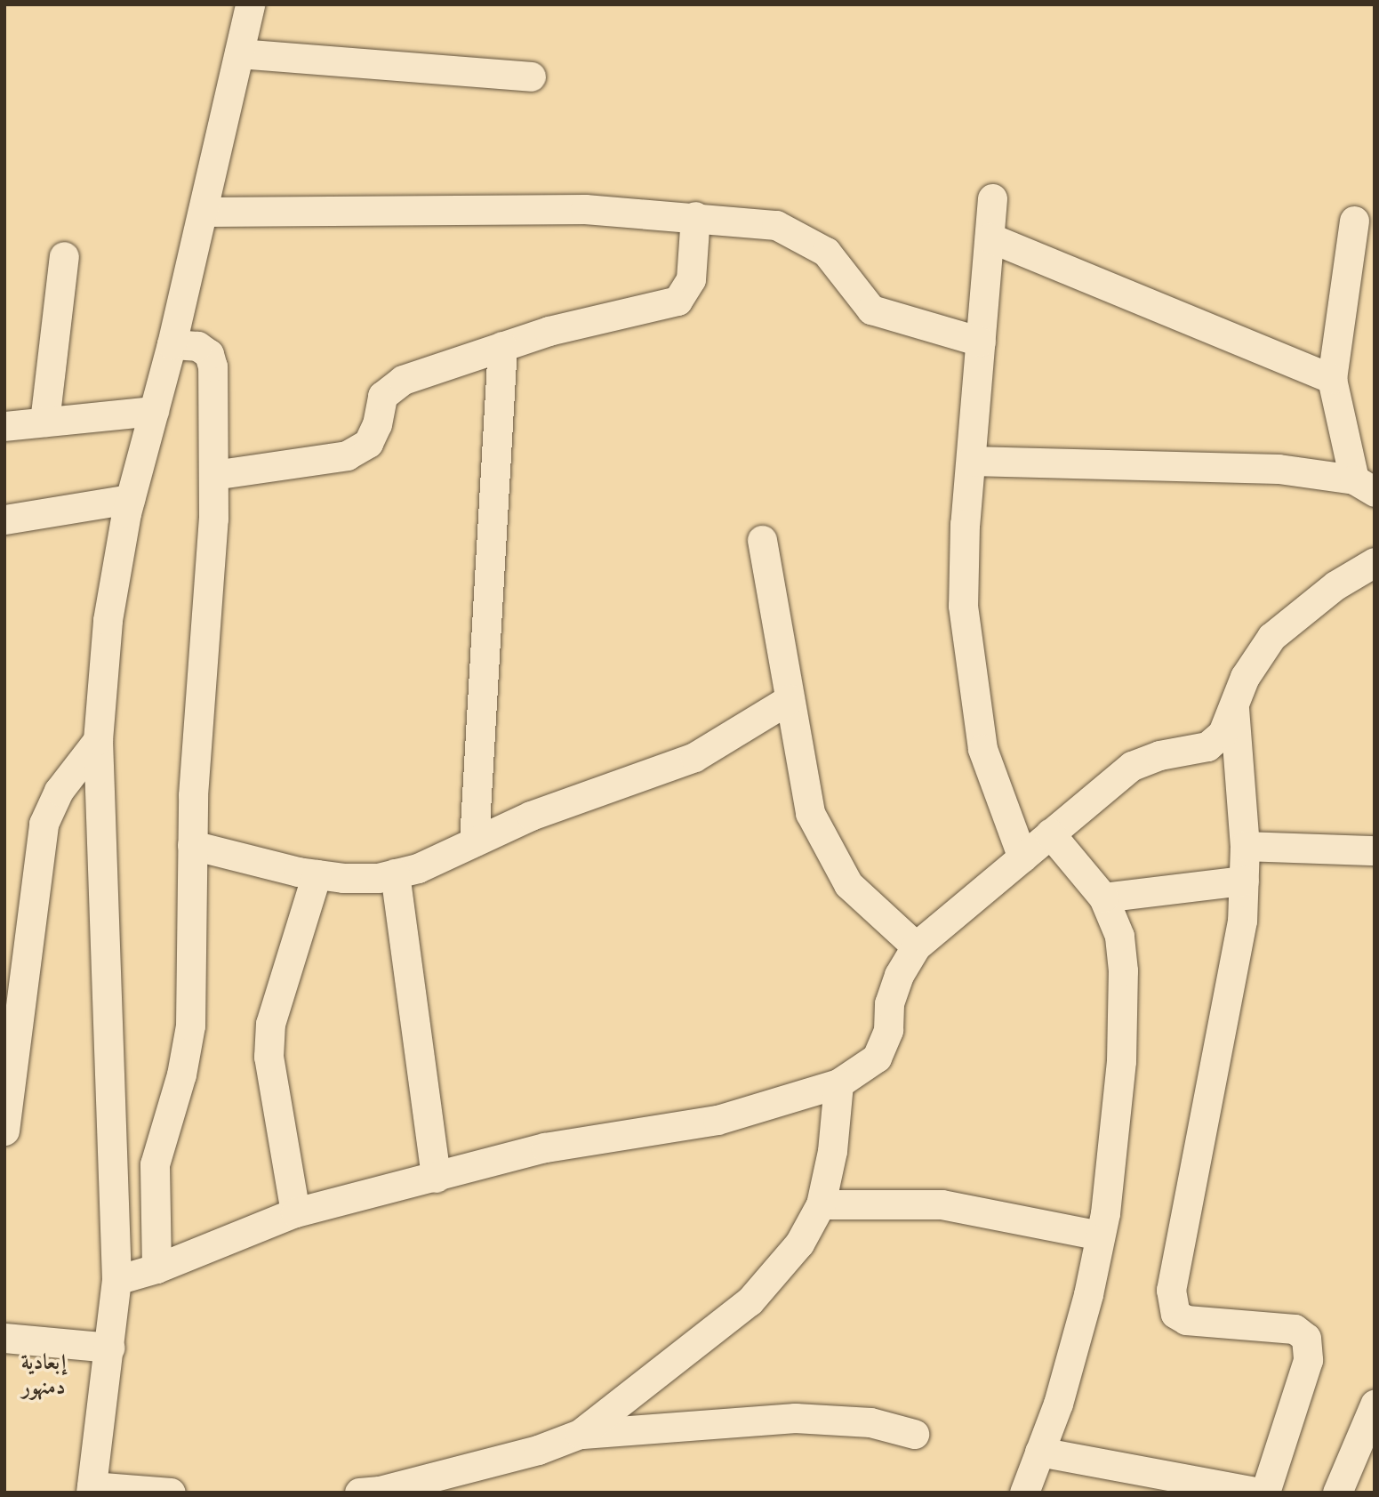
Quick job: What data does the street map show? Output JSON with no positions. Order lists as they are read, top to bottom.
{
  "districts": ["إبعادية دمنهور"]
}
